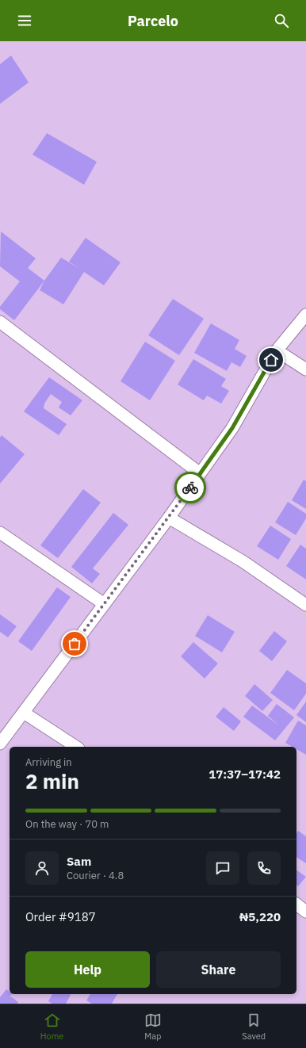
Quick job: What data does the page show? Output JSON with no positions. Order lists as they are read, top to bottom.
{
  "page": {
    "header": "Parcelo",
    "heading": ["2 min", "Arriving in", "17:37–17:42"],
    "panel": [
      "Sam",
      "Courier · 4.8",
      "Order #9187",
      "₦5,220"
    ],
    "bar": "On the way · 70 m",
    "buttons": ["Help", "Share"],
    "tabs": ["Home", "Map", "Saved"]
  }
}
